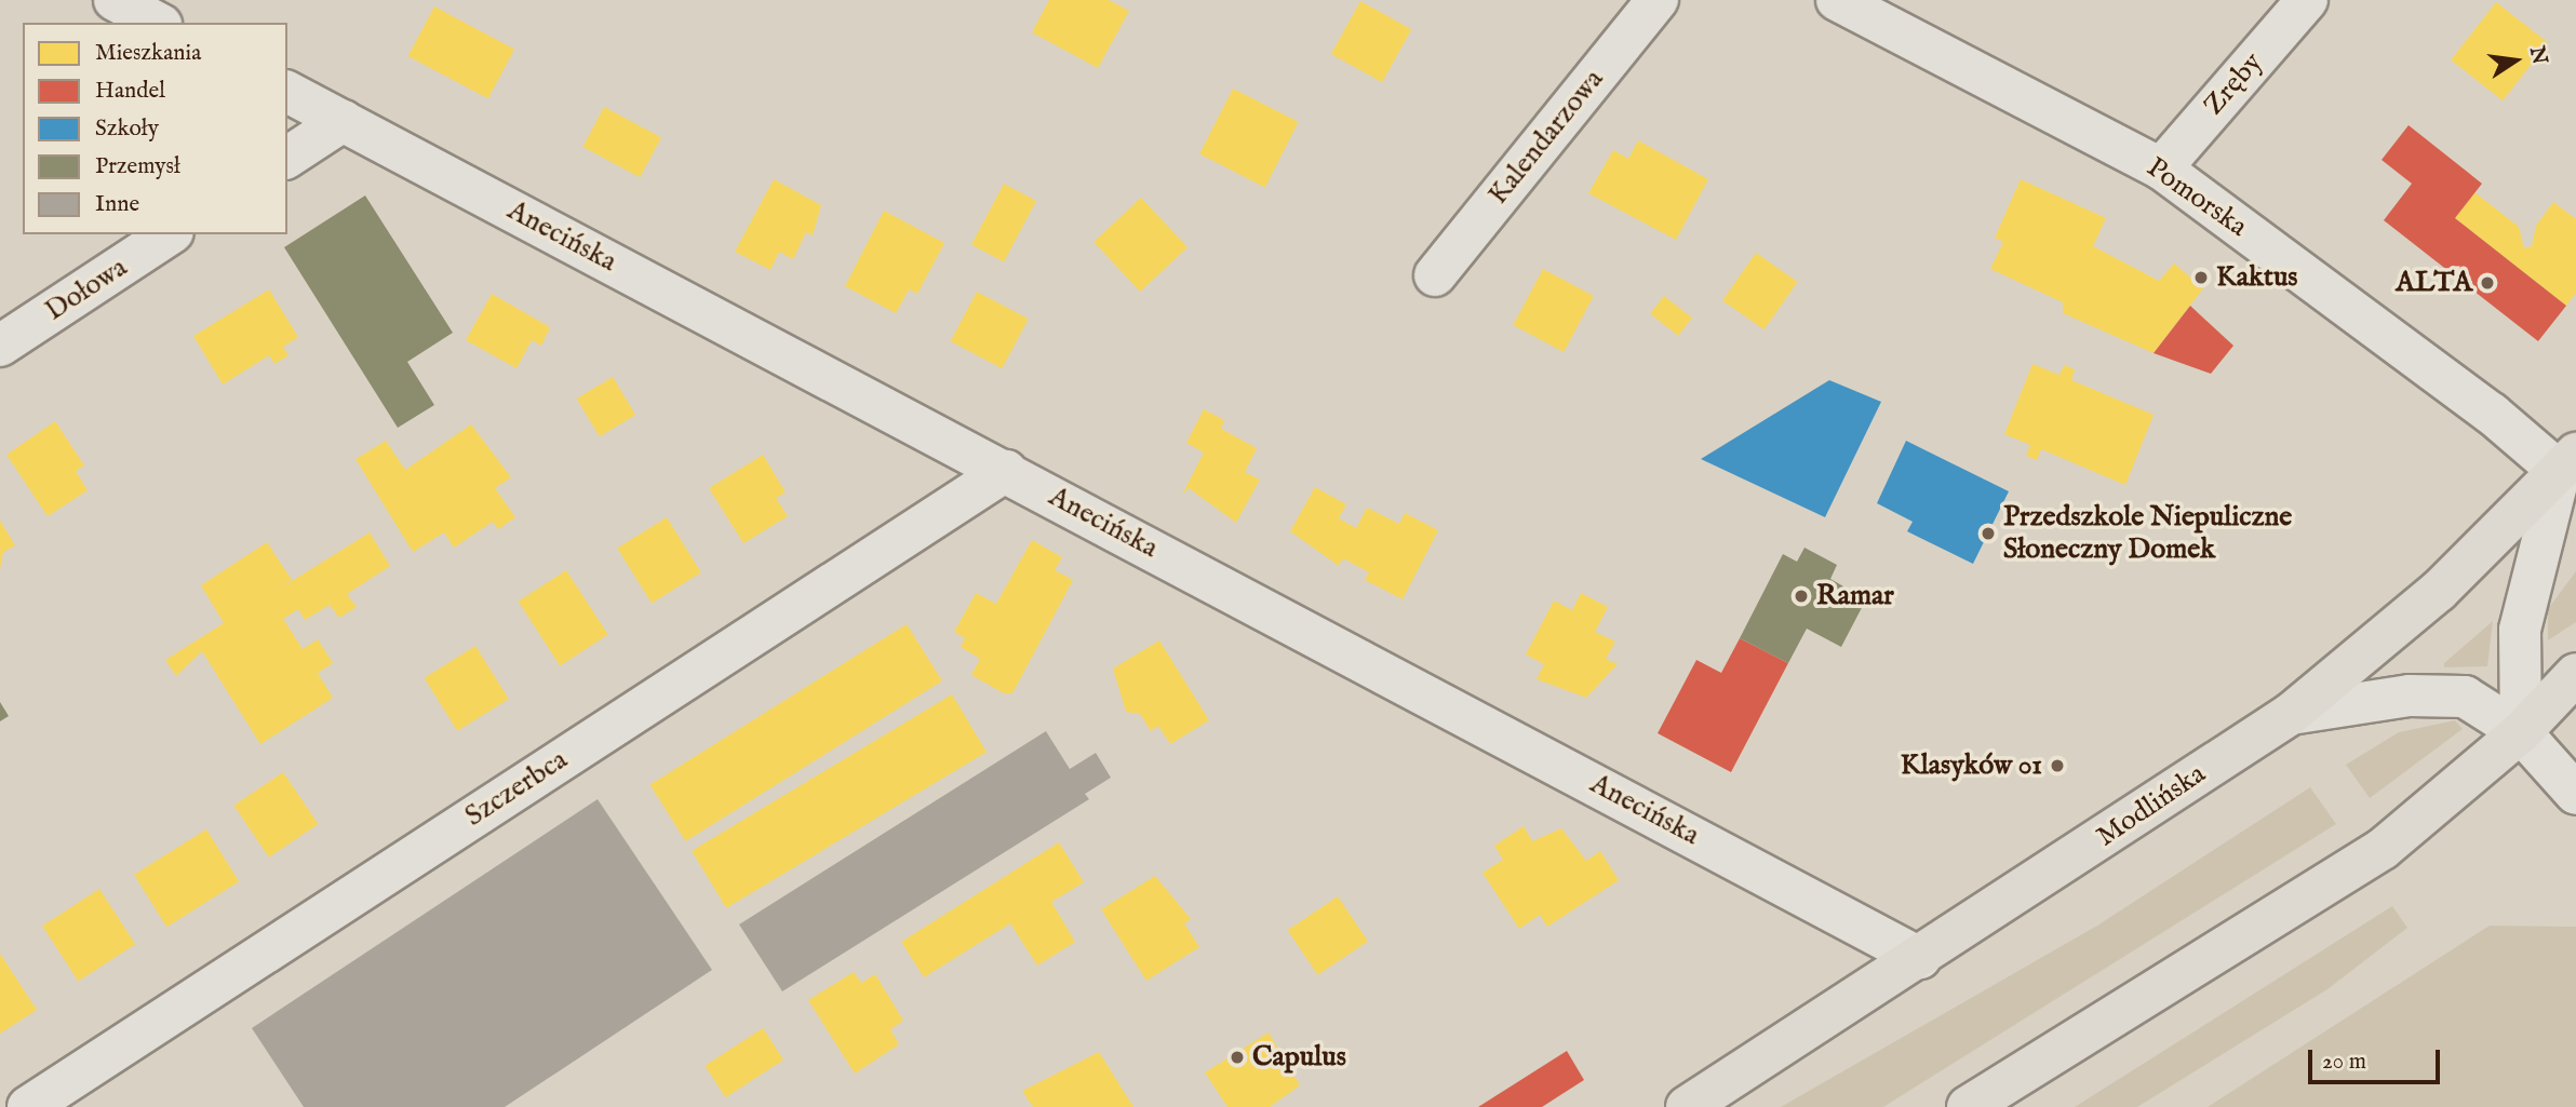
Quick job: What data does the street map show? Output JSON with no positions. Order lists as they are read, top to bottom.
{
  "streets": {
    "main road": ["Modlińska"],
    "street": [
      "Zręby",
      "Kalendarzowa",
      "Pomorska",
      "Anecińska",
      "Dołowa",
      "Szczerbca"
    ]
  },
  "crossings": [
    ["Zręby", "Pomorska"],
    ["Pomorska", "Modlińska"],
    ["Anecińska", "Szczerbca"],
    ["Anecińska", "Modlińska"]
  ],
  "places": [
    "Kaktus",
    "ALTA",
    "Przedszkole Niepuliczne Słoneczny Domek",
    "Ramar",
    "Klasyków 01",
    "Capulus"
  ],
  "legend": [
    "Mieszkania",
    "Handel",
    "Szkoły",
    "Przemysł",
    "Inne"
  ],
  "scale_bar": "20 m",
  "north": "right"
}
